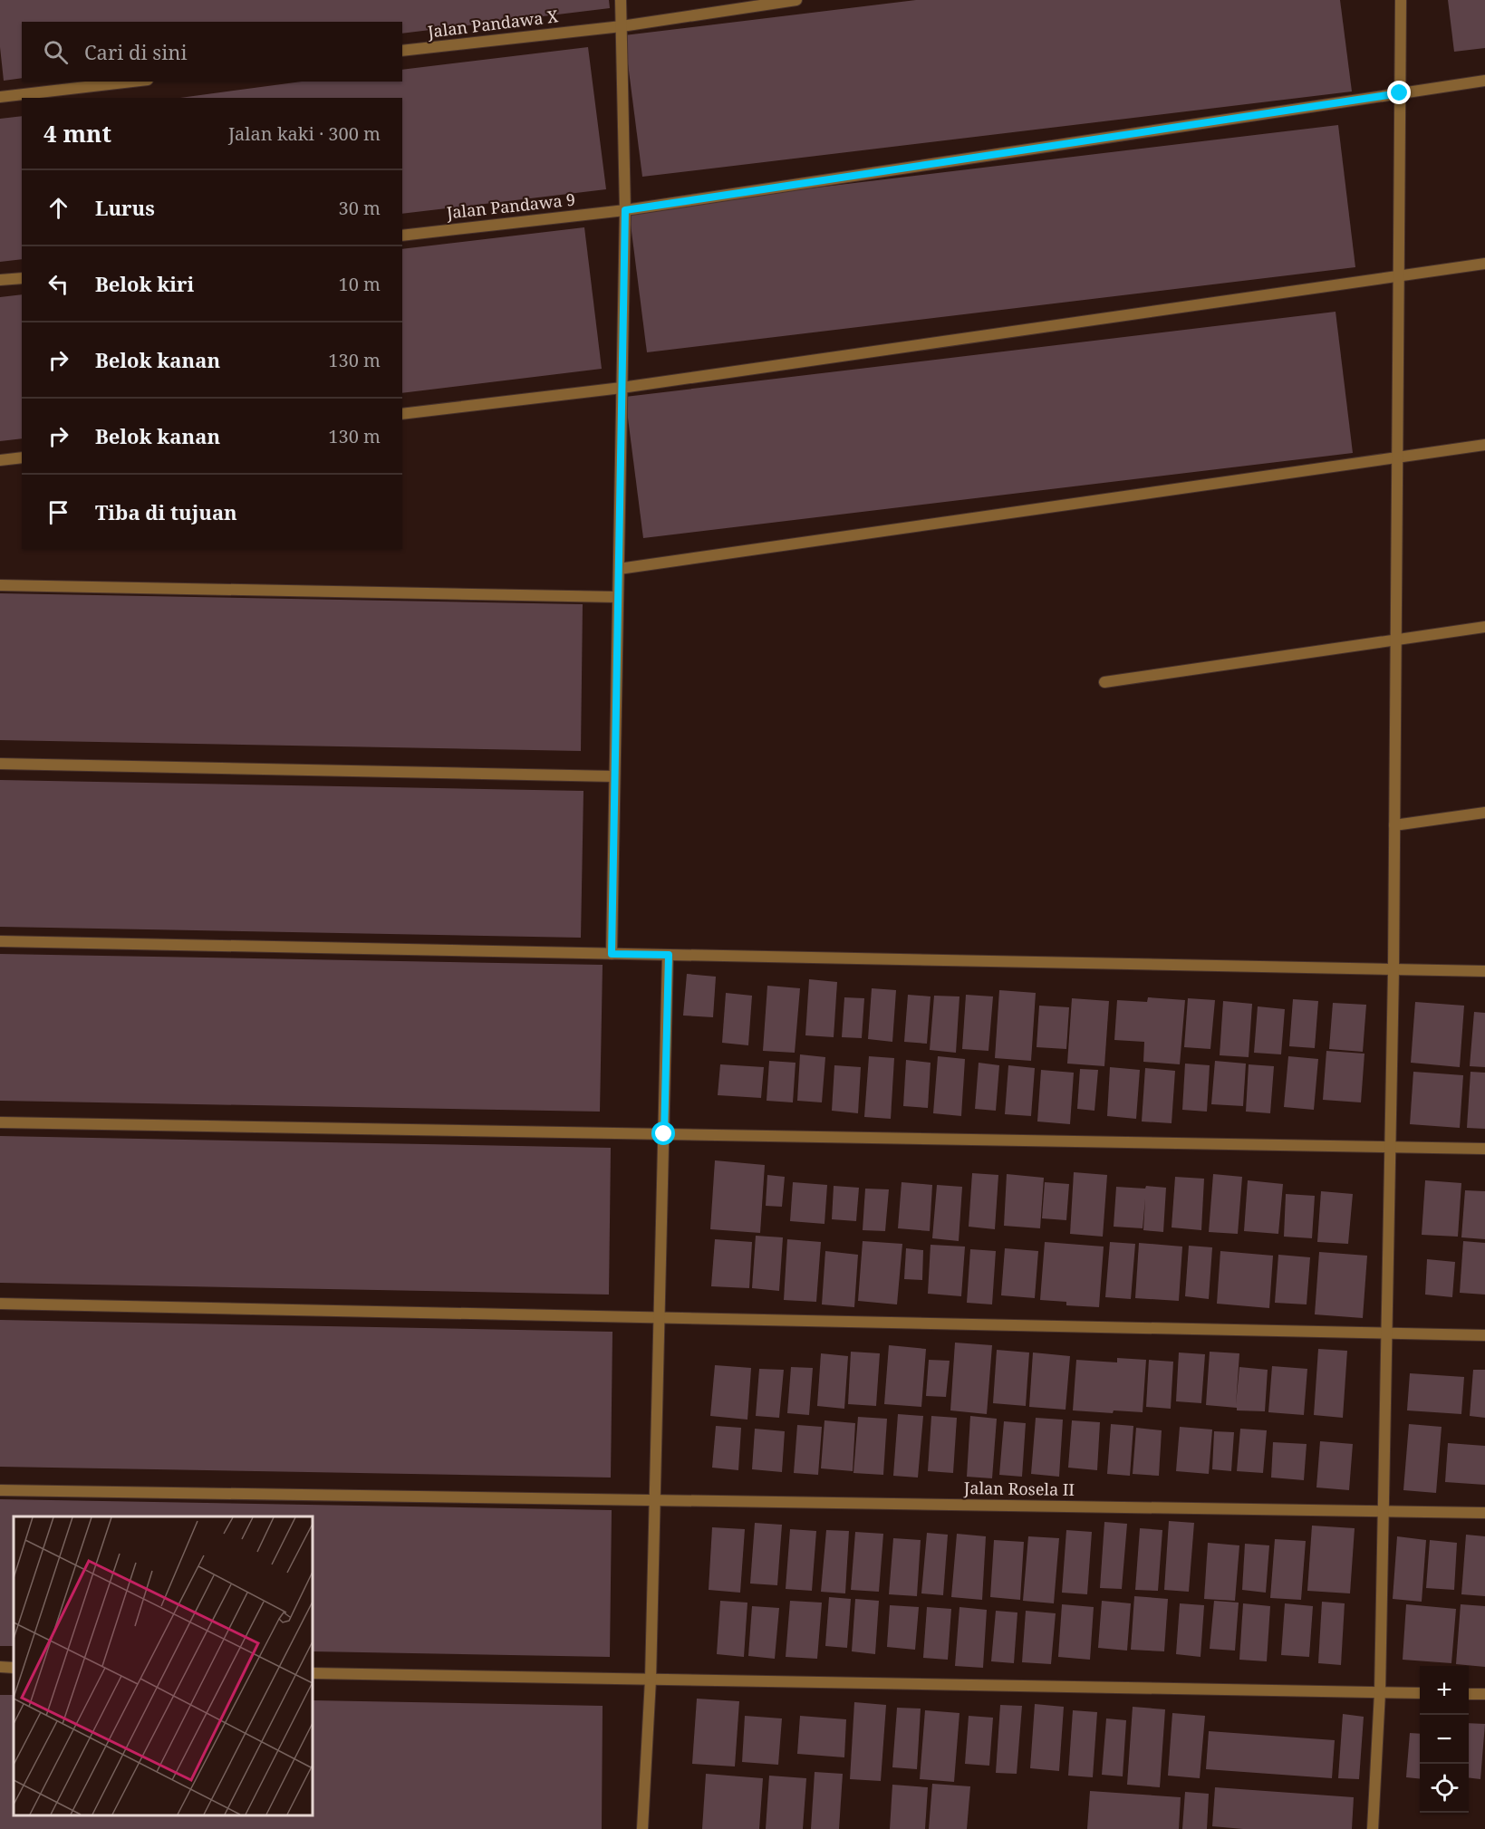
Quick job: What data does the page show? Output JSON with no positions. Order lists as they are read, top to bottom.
{
  "streets": {
    "street": ["Jalan Pandawa X", "Jalan Pandawa 9", "Jalan Rosela II"]
  },
  "page": {
    "search": "Cari di sini",
    "heading": ["4 mnt", "Jalan kaki · 300 m"],
    "list": [
      ["Lurus", "30 m"],
      ["Belok kiri", "10 m"],
      ["Belok kanan", "130 m"],
      ["Belok kanan", "130 m"],
      "Tiba di tujuan"
    ],
    "map_buttons": ["+", "−"]
  }
}
